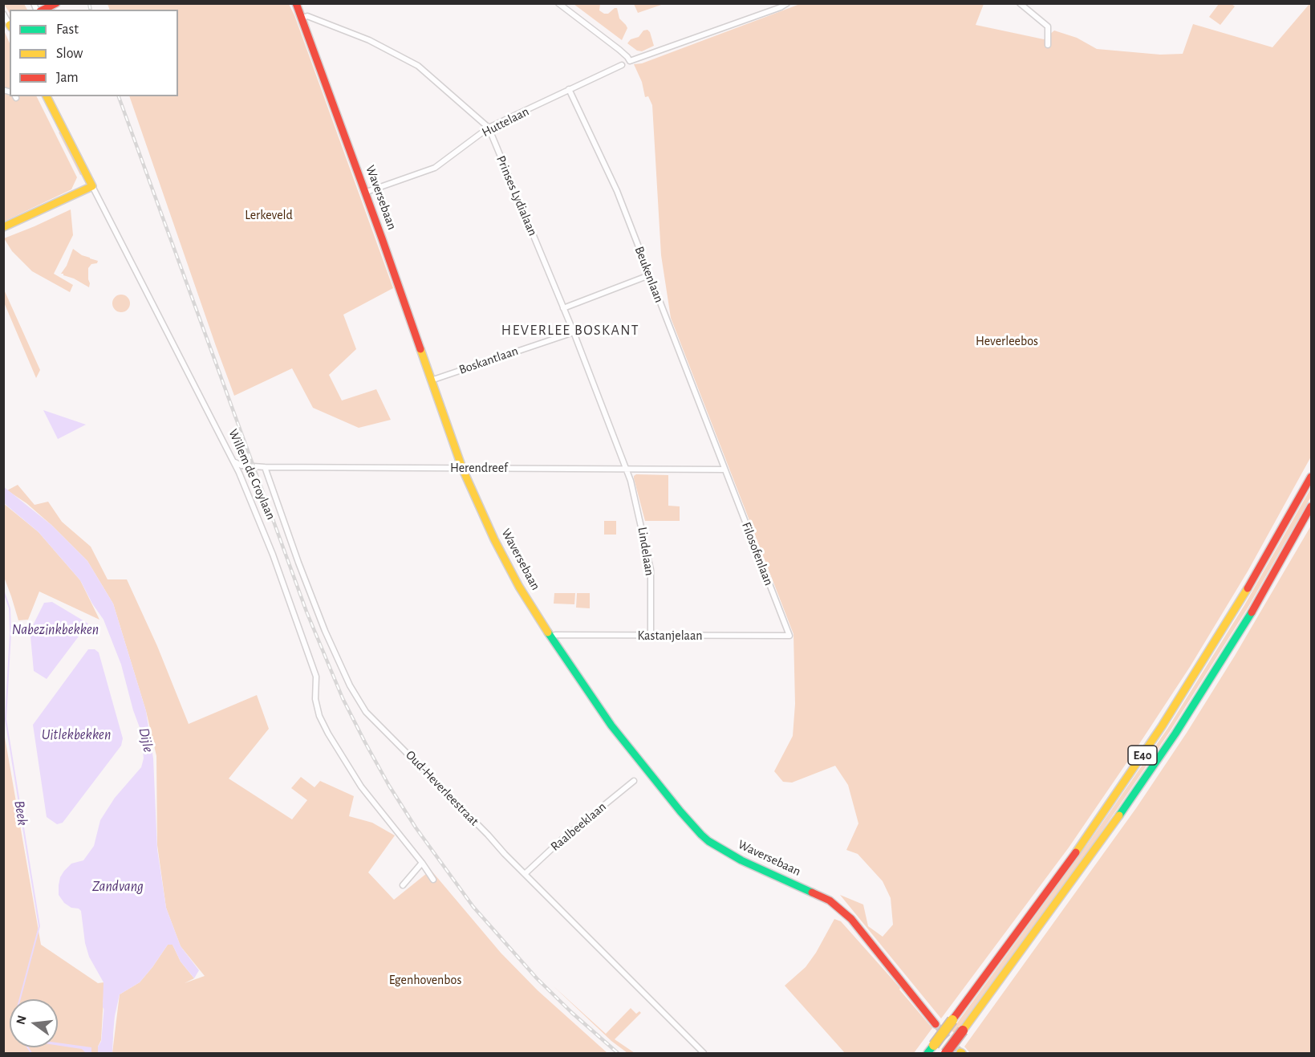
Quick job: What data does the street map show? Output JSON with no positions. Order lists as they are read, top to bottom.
{
  "streets": {
    "main road": ["Waversebaan", "Willem de Croylaan", "E40"],
    "street": [
      "Huttelaan",
      "Prinses Lydialaan",
      "Beukenlaan",
      "Boskantlaan",
      "Herendreef",
      "Lindelaan",
      "Filosofenlaan",
      "Kastanjelaan",
      "Oud-Heverleestraat",
      "Raalbeeklaan"
    ]
  },
  "crossings": [
    ["Huttelaan", "Prinses Lydialaan"],
    ["Huttelaan", "Waversebaan"],
    ["Huttelaan", "Beukenlaan"],
    ["Prinses Lydialaan", "Waversebaan"],
    ["Prinses Lydialaan", "Boskantlaan"],
    ["Prinses Lydialaan", "Herendreef"],
    ["Prinses Lydialaan", "Lindelaan"],
    ["Waversebaan", "Boskantlaan"],
    ["Waversebaan", "Herendreef"],
    ["Waversebaan", "Kastanjelaan"],
    ["Beukenlaan", "Filosofenlaan"],
    ["Herendreef", "Willem de Croylaan"],
    ["Herendreef", "Lindelaan"],
    ["Herendreef", "Filosofenlaan"],
    ["Herendreef", "Oud-Heverleestraat"],
    ["Lindelaan", "Kastanjelaan"],
    ["Filosofenlaan", "Kastanjelaan"],
    ["Oud-Heverleestraat", "Raalbeeklaan"]
  ],
  "districts": ["HEVERLEE BOSKANT"],
  "water": [
    "Nabezinkbekken",
    "Uitlekbekken",
    "Dijle",
    "Beek",
    "Zandvang"
  ],
  "parks": ["Lerkeveld", "Heverleebos", "Egenhovenbos"],
  "legend": ["Fast", "Slow", "Jam"],
  "north": "left"
}
